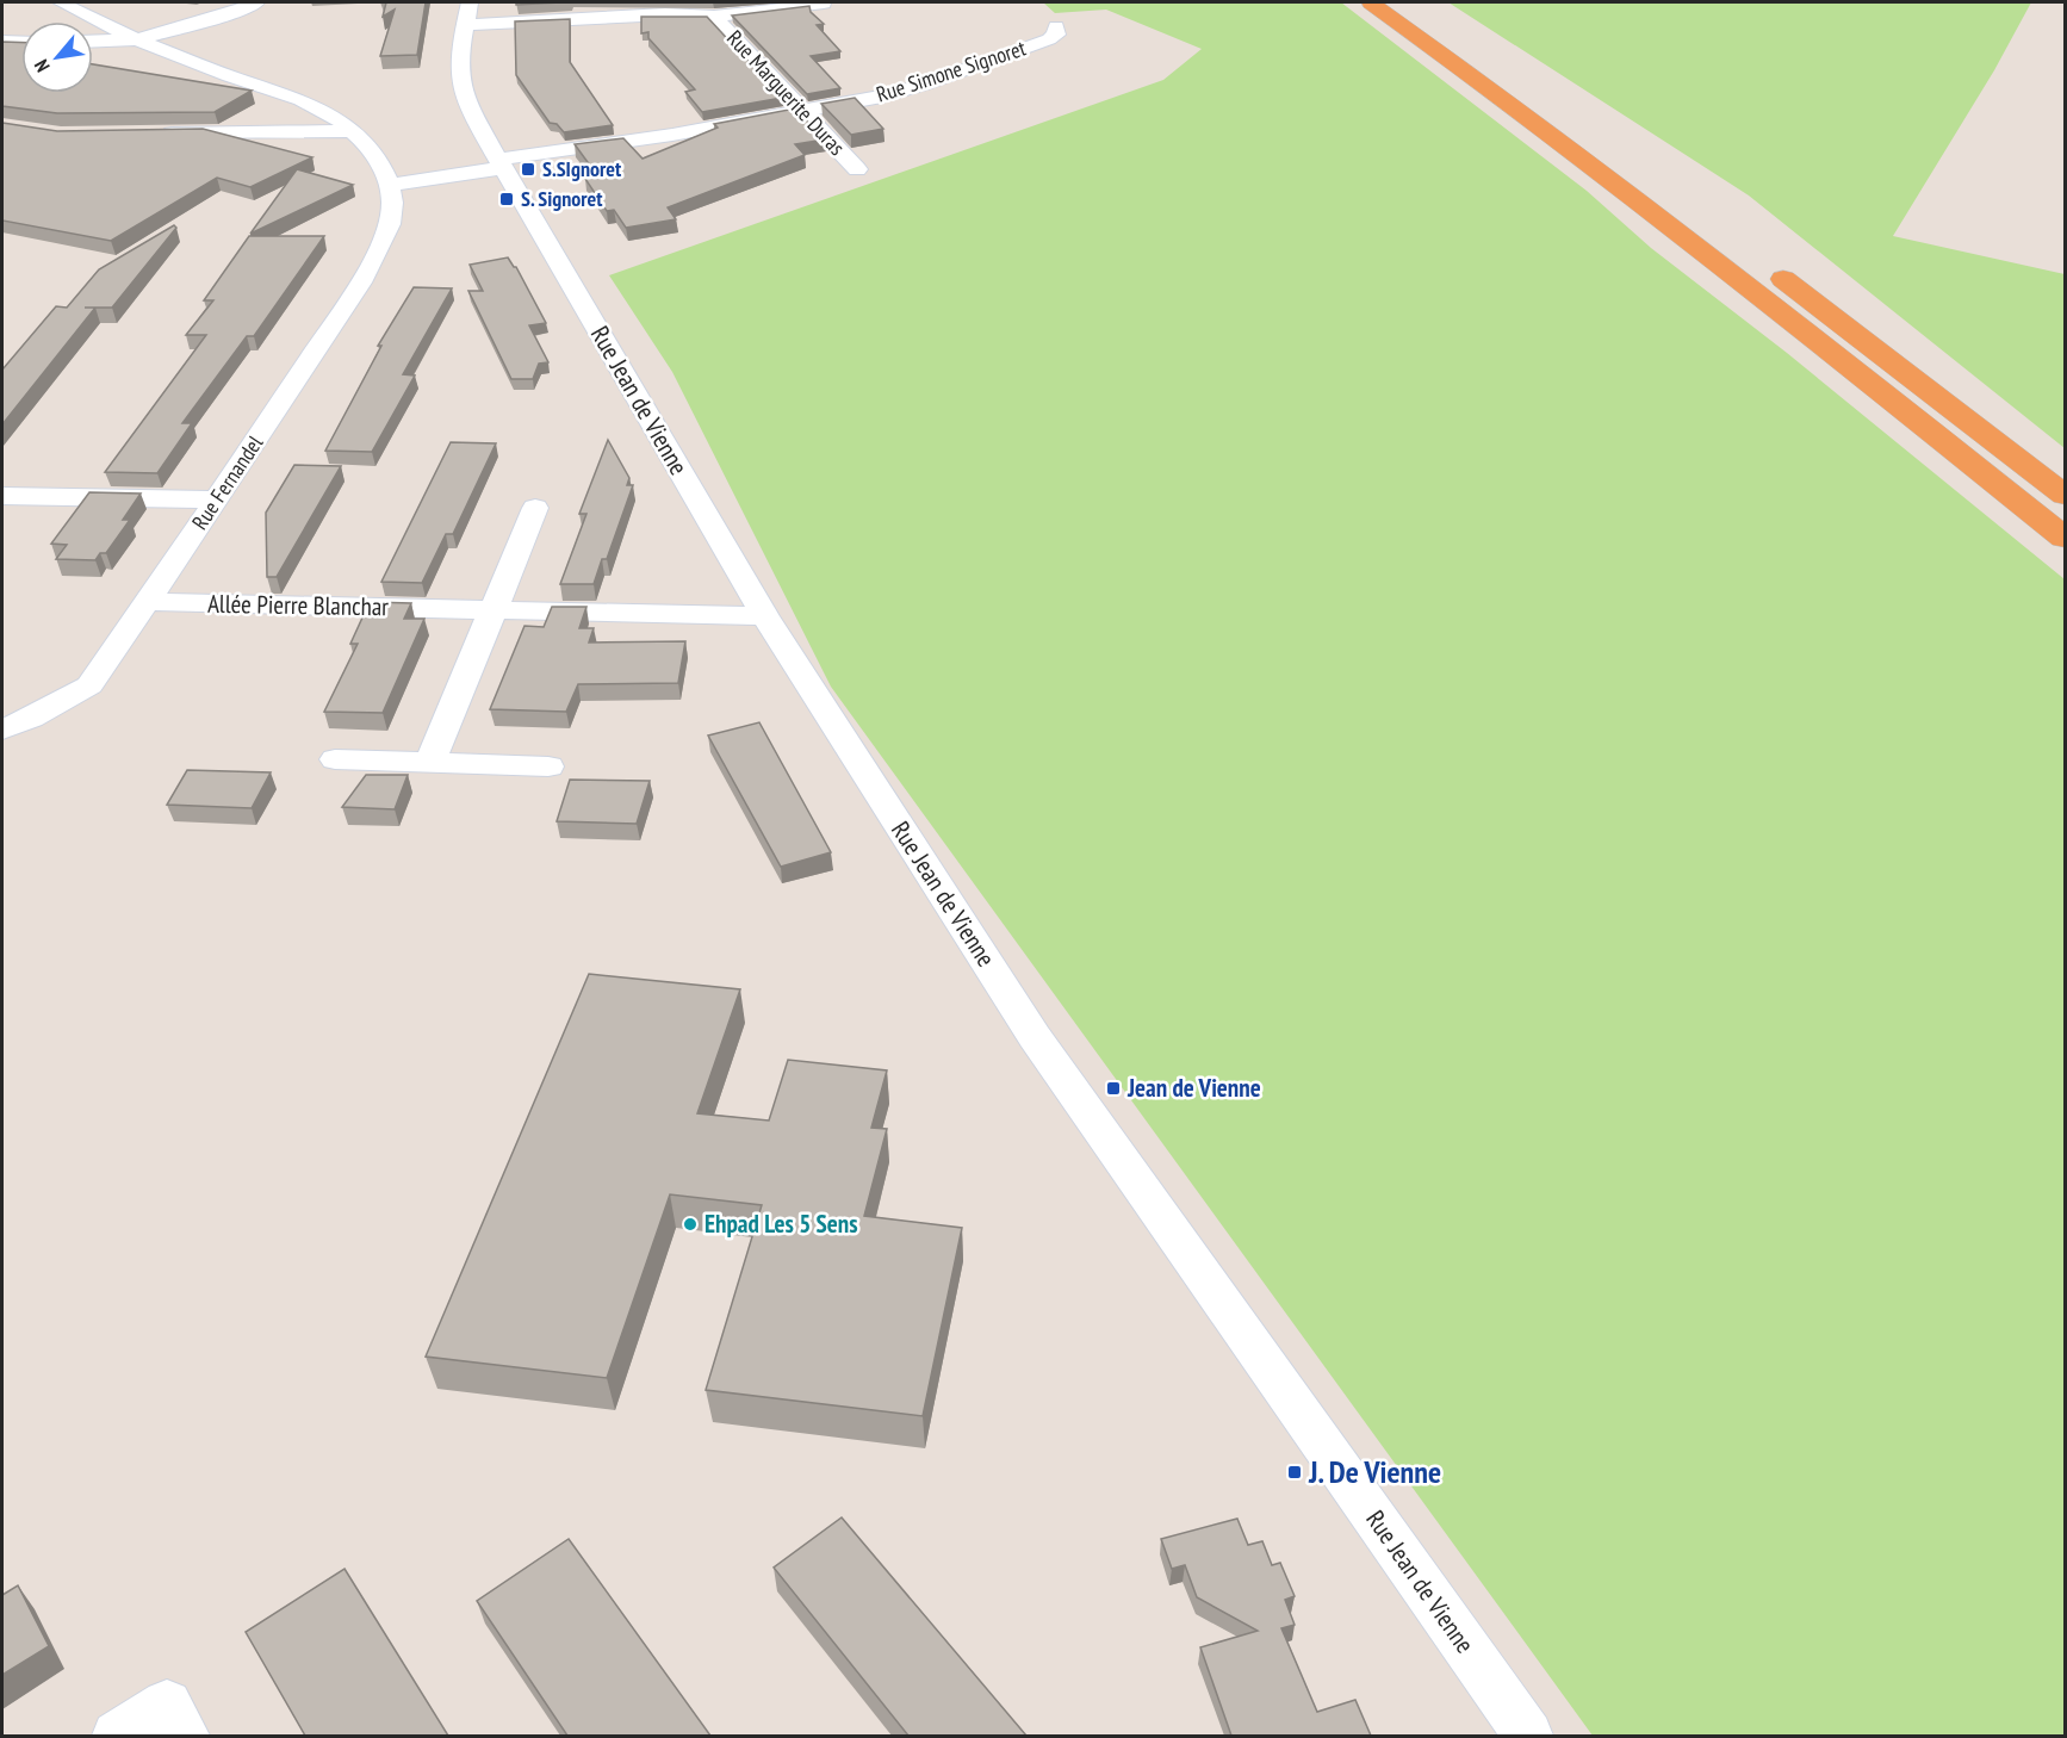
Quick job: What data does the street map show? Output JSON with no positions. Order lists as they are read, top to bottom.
{
  "streets": {
    "street": [
      "Rue Simone Signoret",
      "Rue Marguerite Duras",
      "Rue Jean de Vienne",
      "Rue Fernandel",
      "Allée Pierre Blanchar"
    ]
  },
  "crossings": [
    ["Rue Simone Signoret", "Rue Marguerite Duras"],
    ["Rue Simone Signoret", "Rue Jean de Vienne"],
    ["Rue Jean de Vienne", "Allée Pierre Blanchar"],
    ["Rue Fernandel", "Allée Pierre Blanchar"]
  ],
  "places": {
    "transit": [
      "S.SIgnoret",
      "S. Signoret",
      "Jean de Vienne",
      "J. De Vienne"
    ],
    "other": ["Ehpad Les 5 Sens"]
  },
  "north": "bottom left"
}
